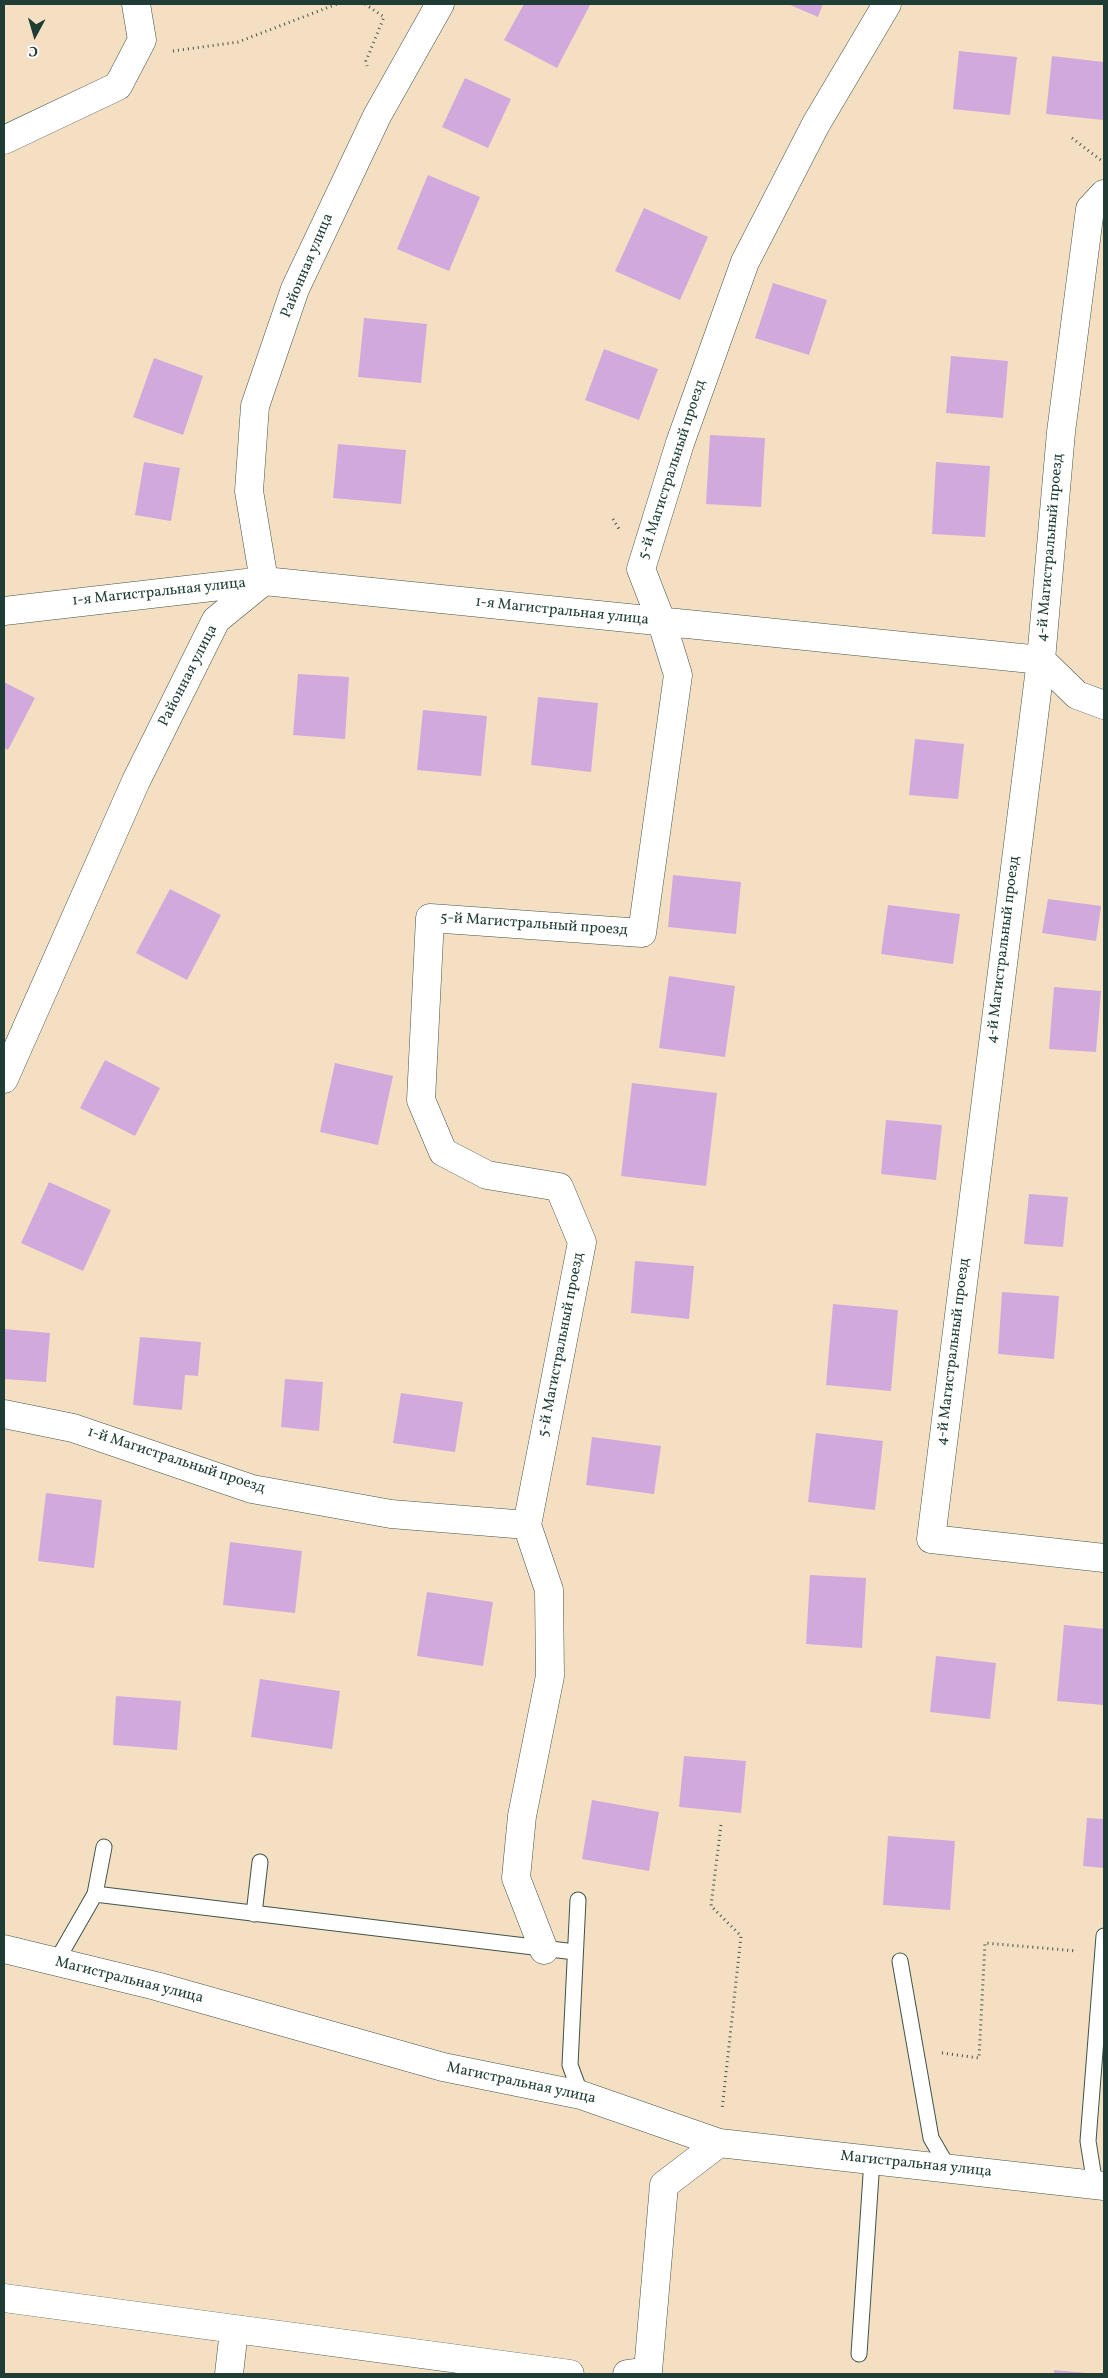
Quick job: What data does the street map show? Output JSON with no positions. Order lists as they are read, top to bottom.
{
  "streets": {
    "street": [
      "Районная улица",
      "5-й Магистральный проезд",
      "4-й Магистральный проезд",
      "1-я Магистральная улица",
      "1-й Магистральный проезд",
      "Магистральная улица"
    ]
  },
  "crossings": [
    ["Районная улица", "1-я Магистральная улица"],
    ["5-й Магистральный проезд", "1-я Магистральная улица"],
    ["5-й Магистральный проезд", "1-й Магистральный проезд"],
    ["4-й Магистральный проезд", "1-я Магистральная улица"]
  ],
  "north": "bottom"
}
